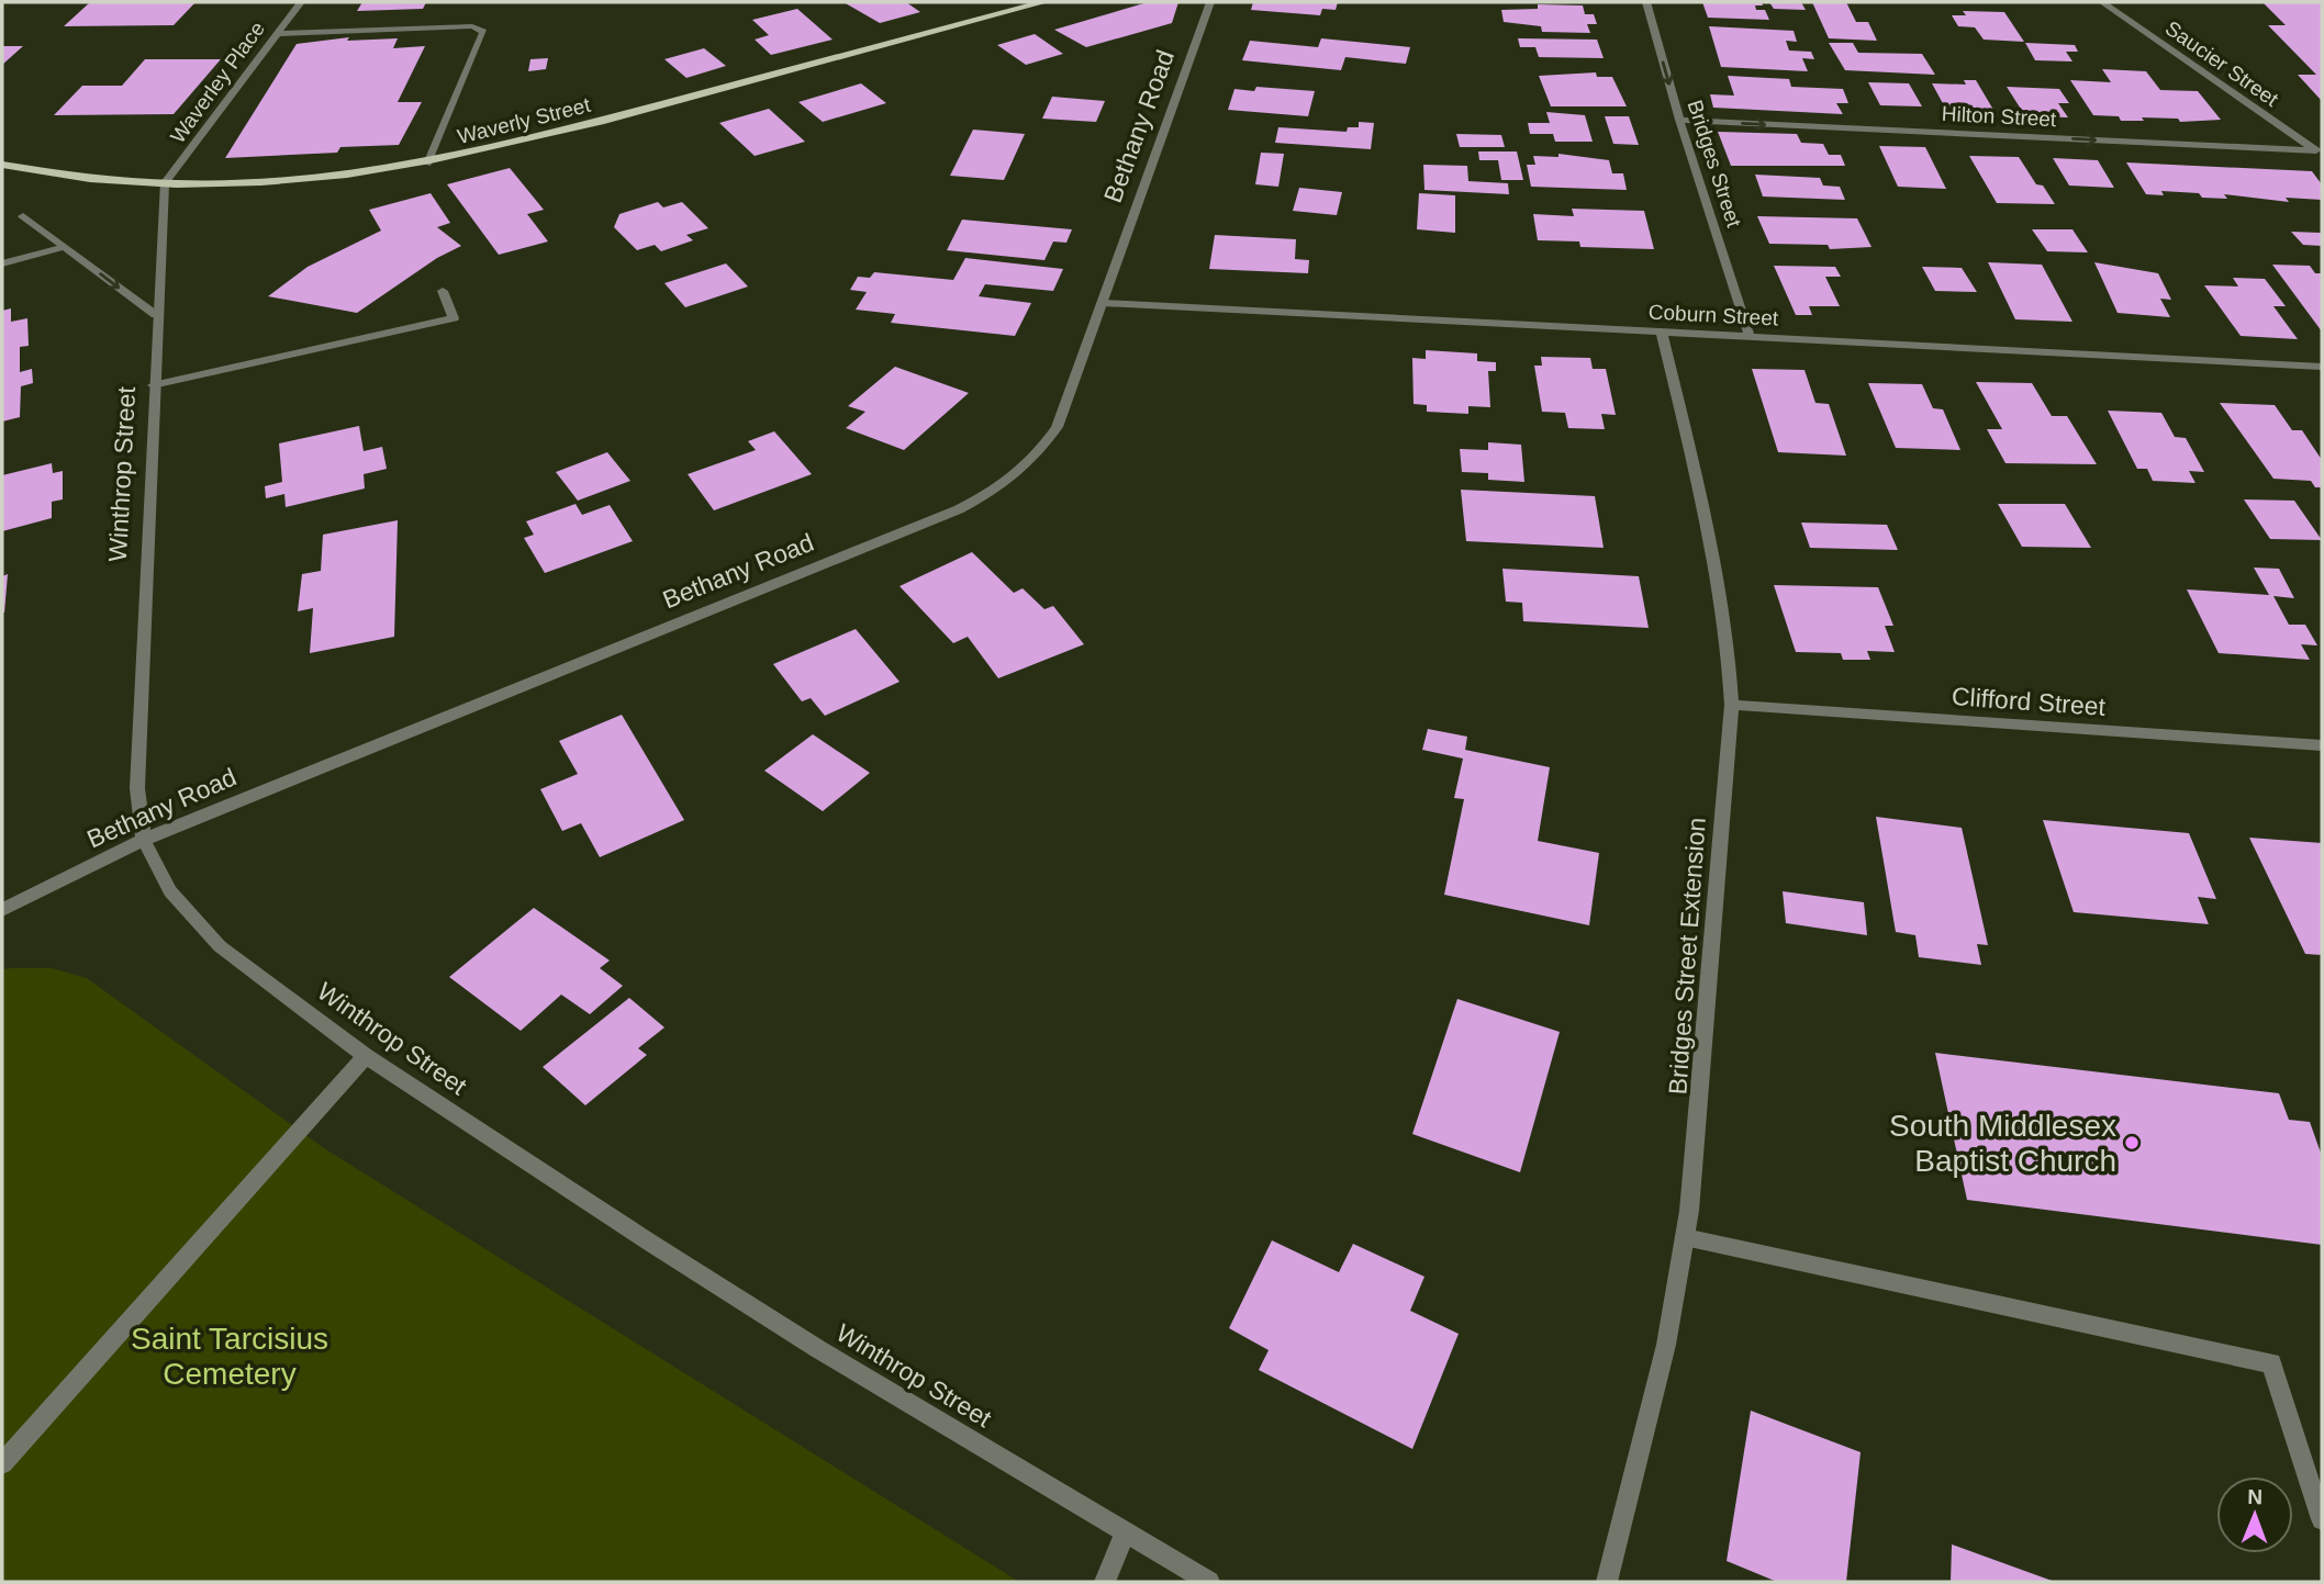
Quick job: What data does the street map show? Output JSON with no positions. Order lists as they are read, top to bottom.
{
  "streets": {
    "main road": ["Waverly Street"],
    "street": [
      "Saucier Street",
      "Waverley Place",
      "Hilton Street",
      "Bethany Road",
      "Bridges Street",
      "Coburn Street",
      "Winthrop Street",
      "Clifford Street",
      "Bridges Street Extension"
    ]
  },
  "crossings": [
    ["Saucier Street", "Hilton Street"],
    ["Waverley Place", "Waverly Street"],
    ["Waverley Place", "Winthrop Street"],
    ["Hilton Street", "Bridges Street"],
    ["Waverly Street", "Winthrop Street"],
    ["Bethany Road", "Coburn Street"],
    ["Bethany Road", "Winthrop Street"],
    ["Bridges Street", "Coburn Street"],
    ["Coburn Street", "Bridges Street Extension"],
    ["Clifford Street", "Bridges Street Extension"]
  ],
  "one_way": ["Hilton Street"],
  "parks": ["Saint Tarcisius Cemetery"],
  "places": ["South Middlesex Baptist Church"],
  "north": "top"
}
